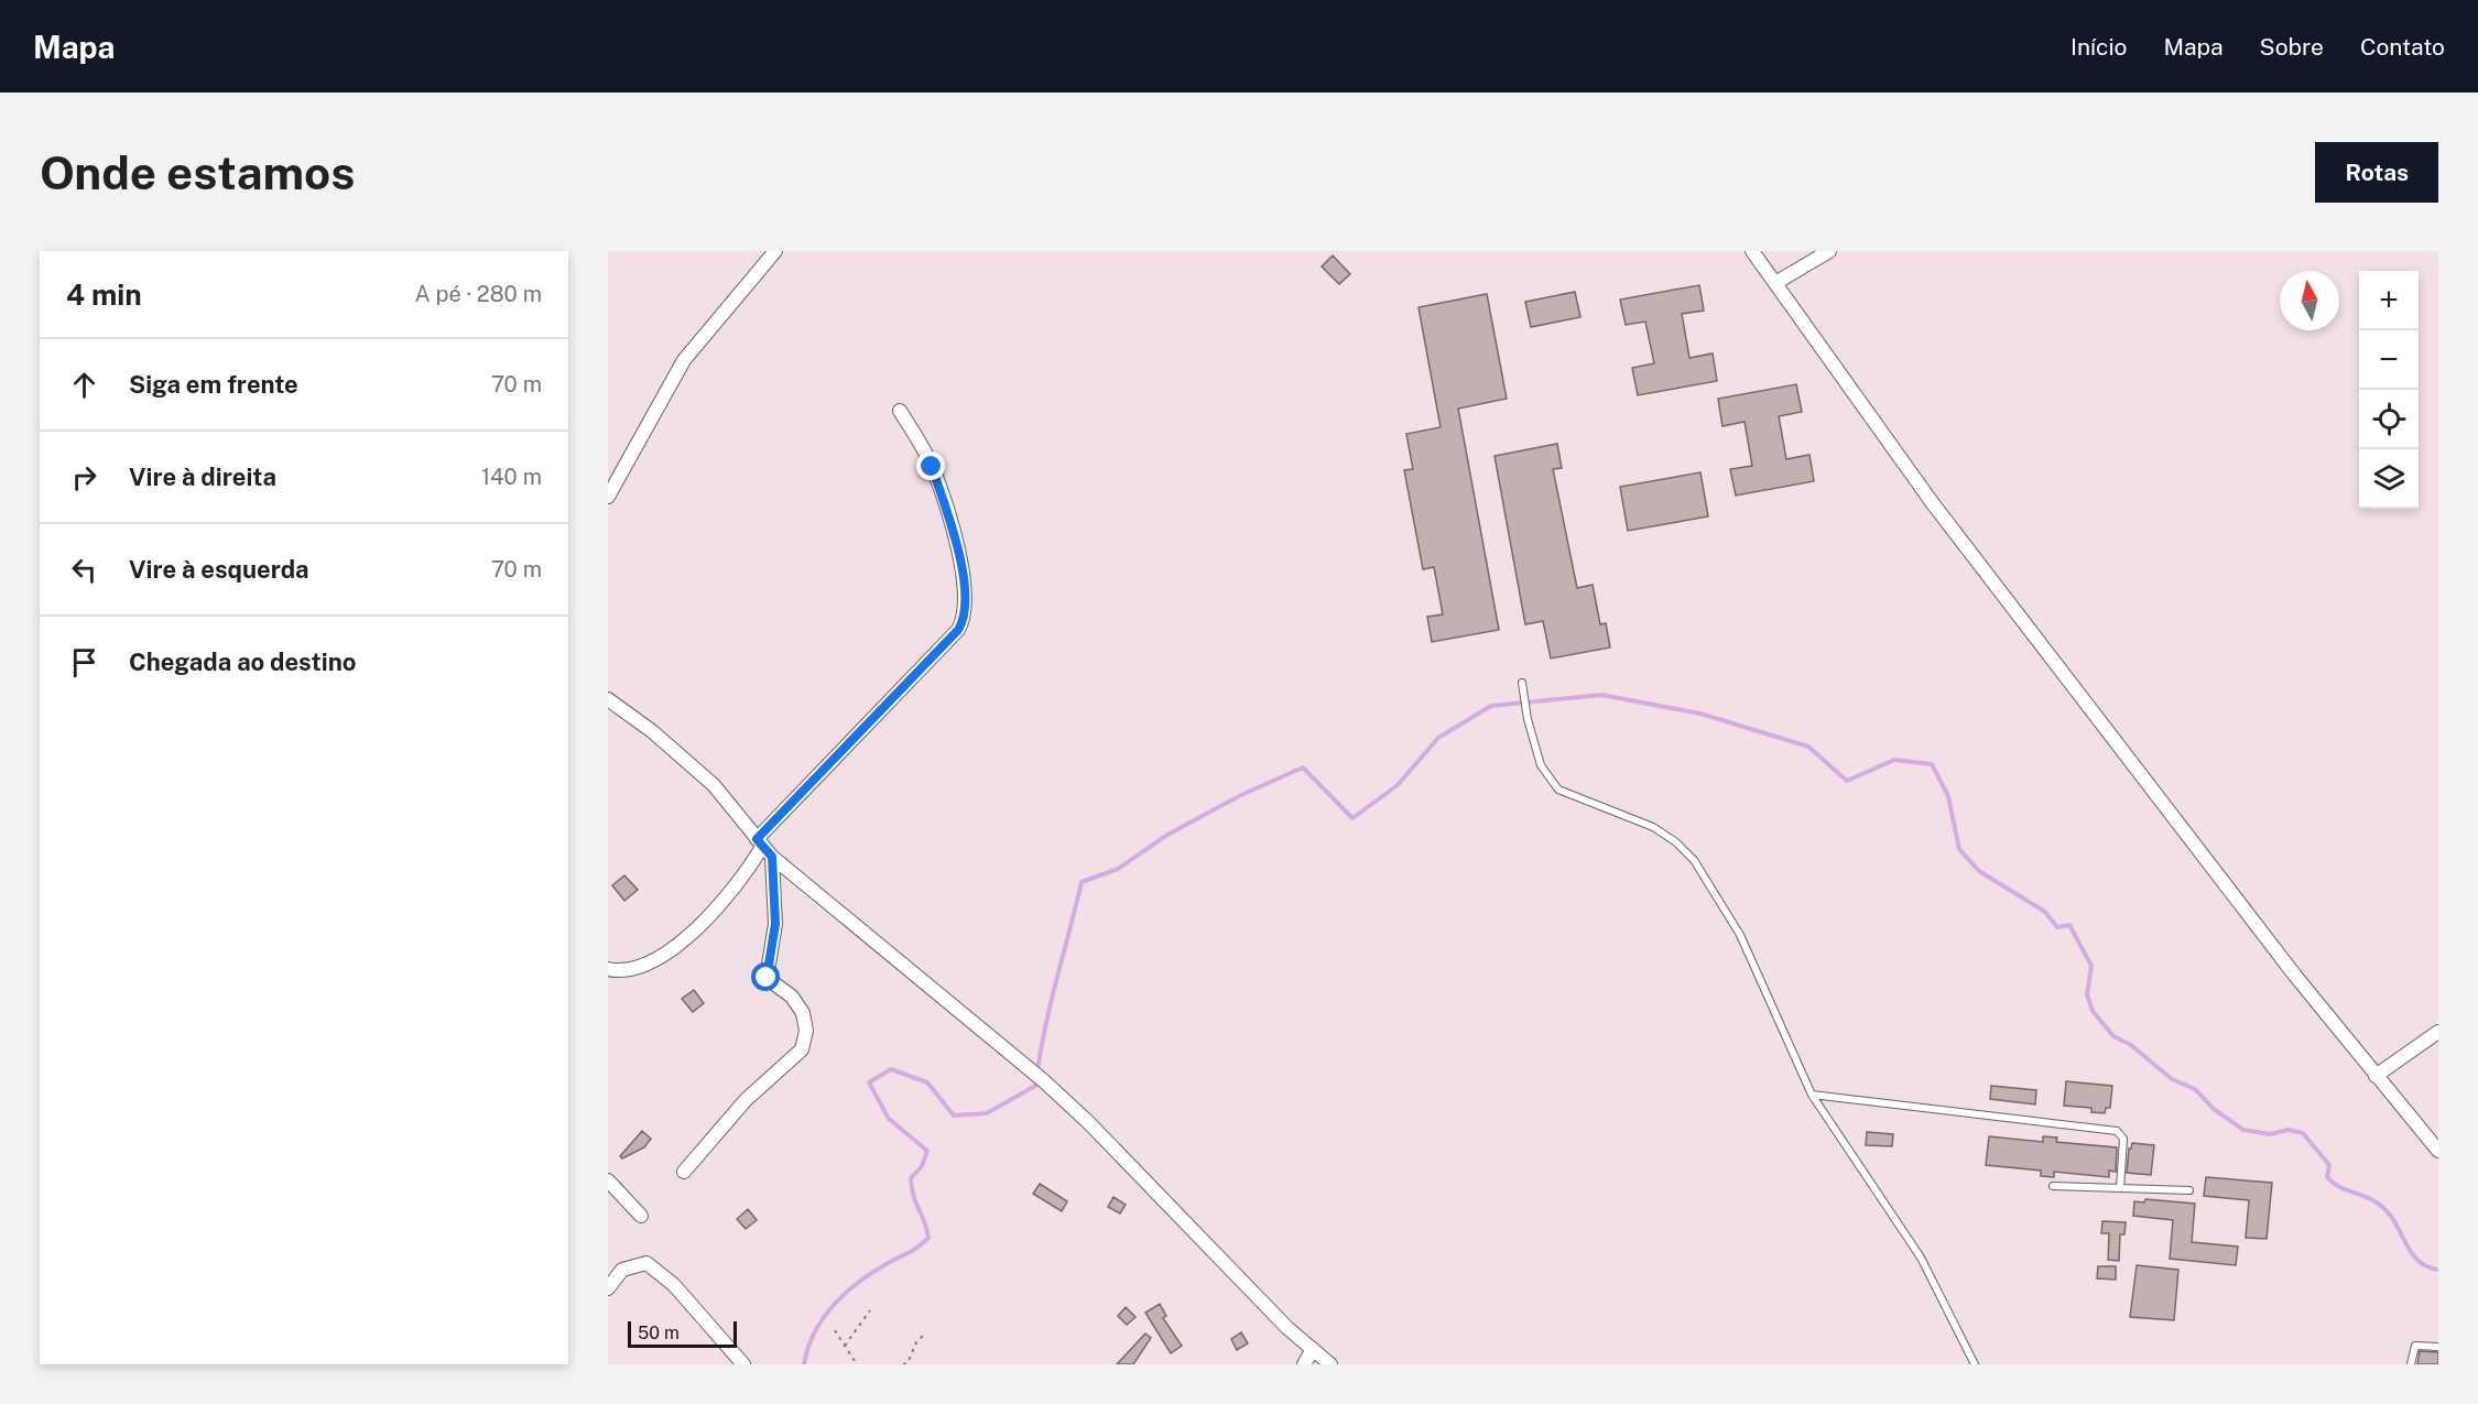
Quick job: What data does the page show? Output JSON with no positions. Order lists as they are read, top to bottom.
{
  "scale_bar": "50 m",
  "north": "top",
  "page": {
    "header": "Mapa",
    "nav": [
      "Início",
      "Mapa",
      "Sobre",
      "Contato"
    ],
    "buttons": "Rotas",
    "title": "Onde estamos",
    "heading": ["4 min", "A pé · 280 m"],
    "map_buttons": ["+", "−"],
    "list": [
      ["Siga em frente", "70 m"],
      ["Vire à direita", "140 m"],
      ["Vire à esquerda", "70 m"],
      "Chegada ao destino"
    ],
    "scale": "50 m"
  }
}
